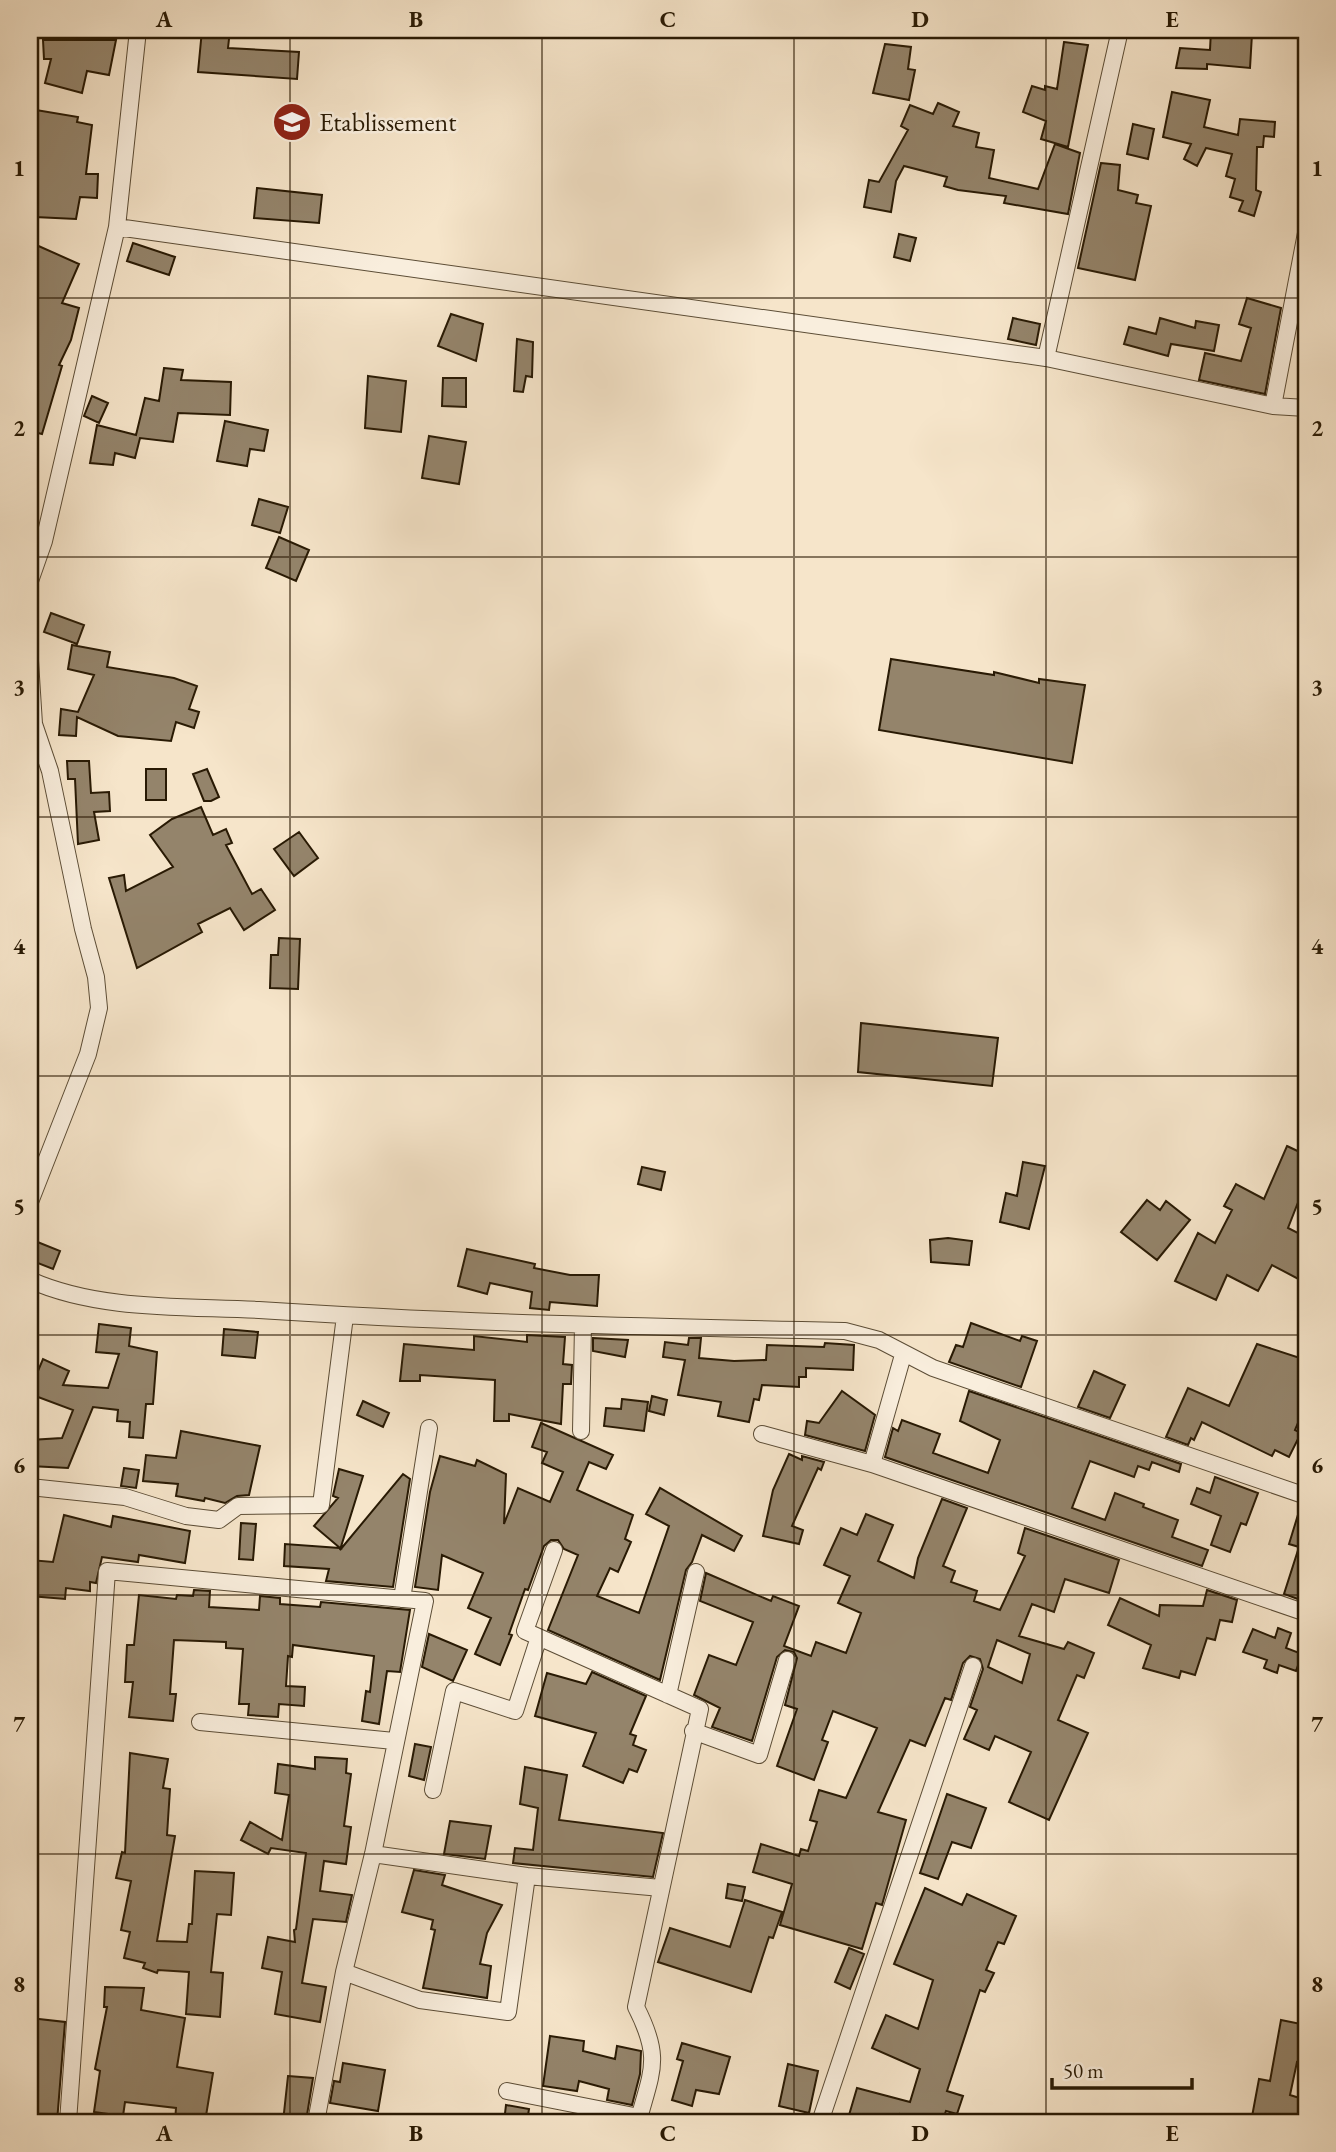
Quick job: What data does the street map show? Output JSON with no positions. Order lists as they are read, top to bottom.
{
  "places": {
    "school or university": ["Etablissement"]
  },
  "scale_bar": "50 m",
  "grid": {
    "columns": [
      "A",
      "B",
      "C",
      "D",
      "E"
    ],
    "rows": [
      "1",
      "2",
      "3",
      "4",
      "5",
      "6",
      "7",
      "8"
    ]
  }
}
